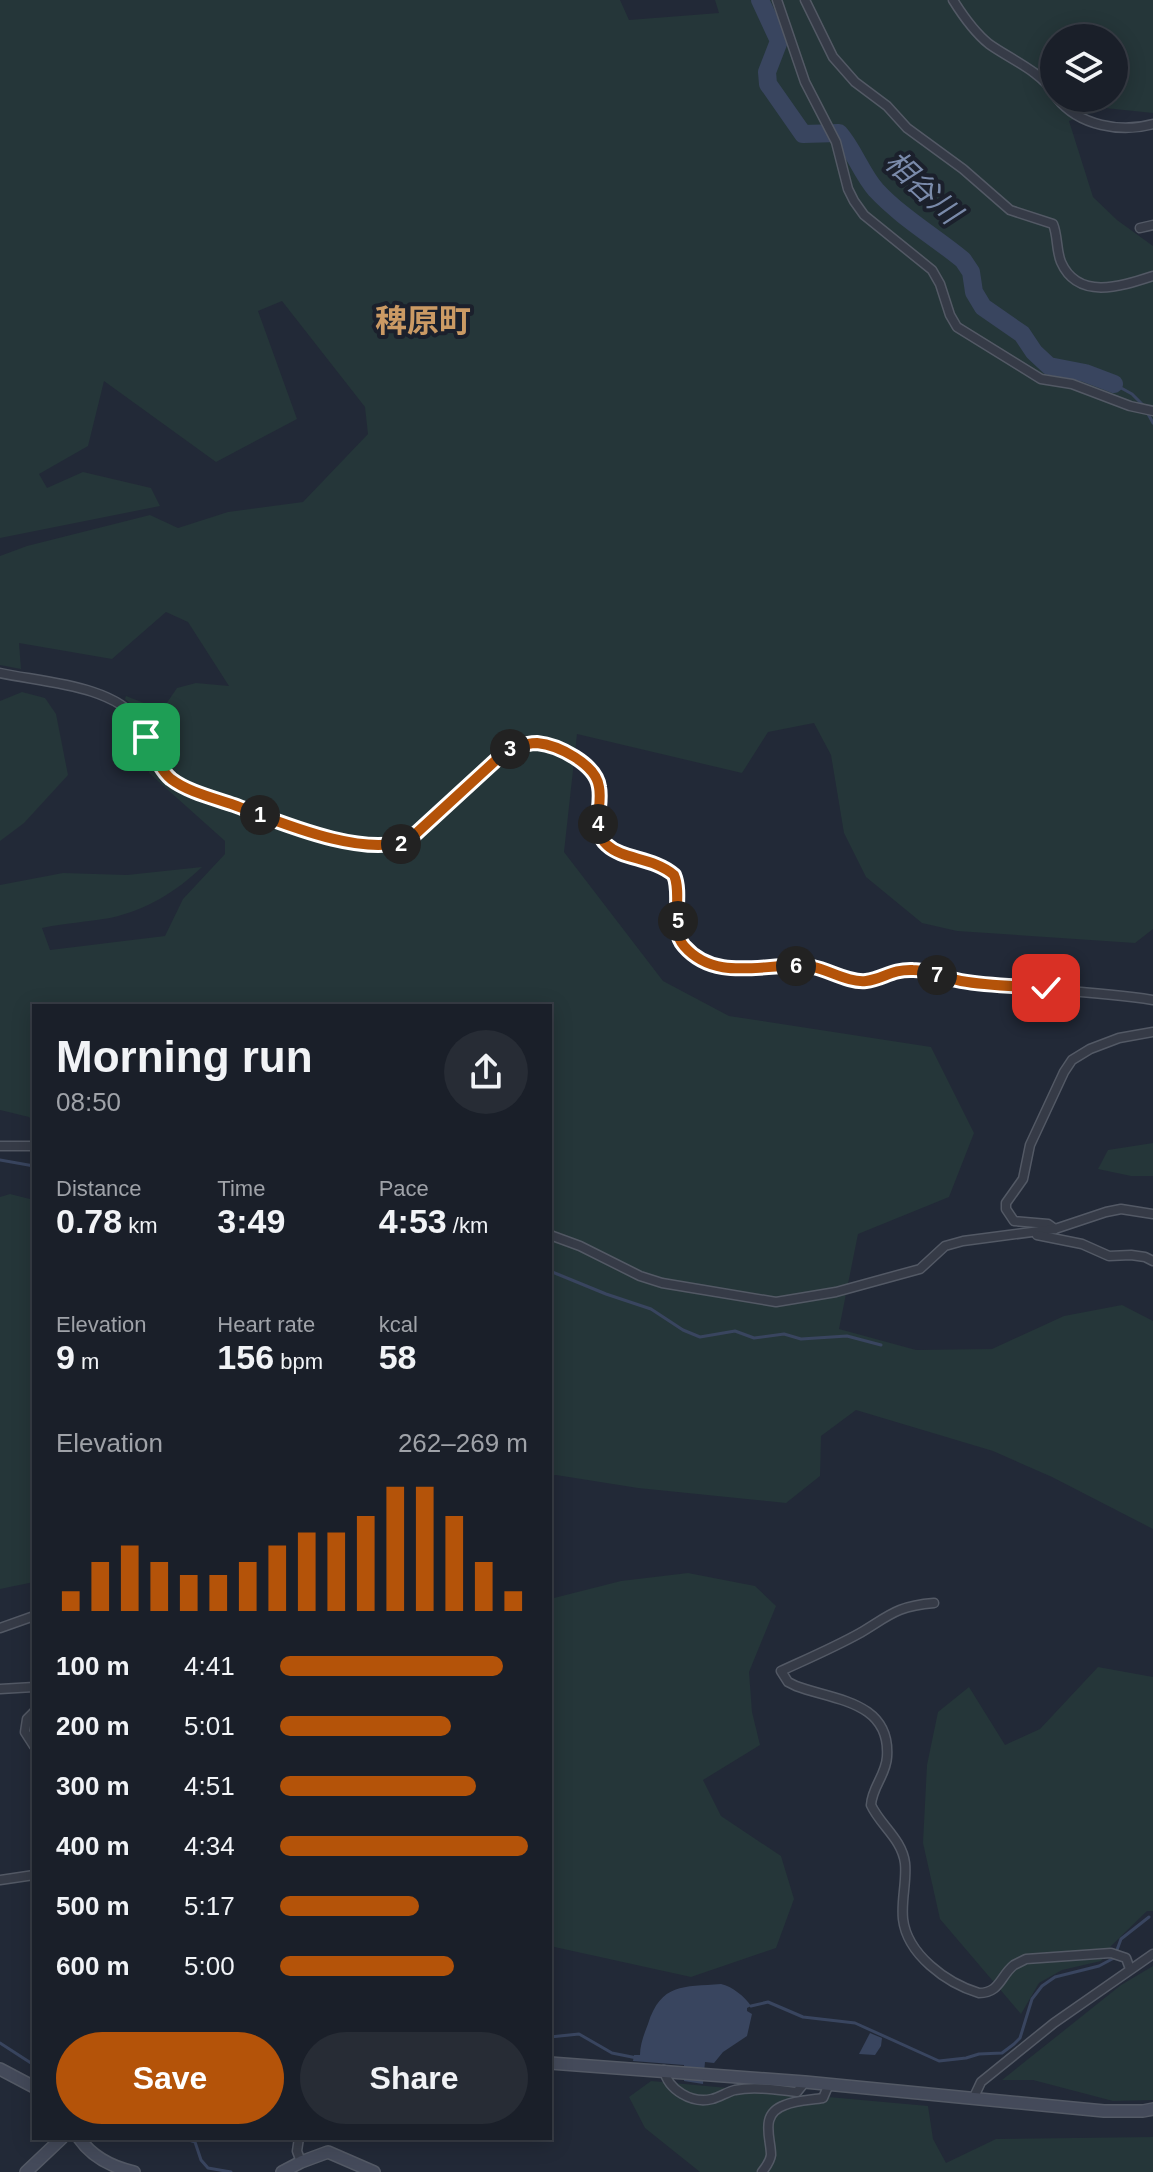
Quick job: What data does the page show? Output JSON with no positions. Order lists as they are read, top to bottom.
{
  "districts": ["稗原町"],
  "water": ["相谷川"],
  "page": {
    "pins": [
      "3",
      "1",
      "4",
      "2",
      "5",
      "6",
      "7"
    ],
    "heading": ["Morning run", "08:50"],
    "stats": [
      ["Distance", "0.78 km"],
      ["Time", "3:49"],
      ["Pace", "4:53 /km"],
      ["Elevation", "9 m"],
      ["Heart rate", "156 bpm"],
      ["kcal", "58"]
    ],
    "chart": ["Elevation", "262–269 m"],
    "list": [
      {
        "name": "100 m",
        "note": "4:41"
      },
      {
        "name": "200 m",
        "note": "5:01"
      },
      {
        "name": "300 m",
        "note": "4:51"
      },
      {
        "name": "400 m",
        "note": "4:34"
      },
      {
        "name": "500 m",
        "note": "5:17"
      },
      {
        "name": "600 m",
        "note": "5:00"
      }
    ],
    "buttons": ["Save", "Share"]
  }
}
